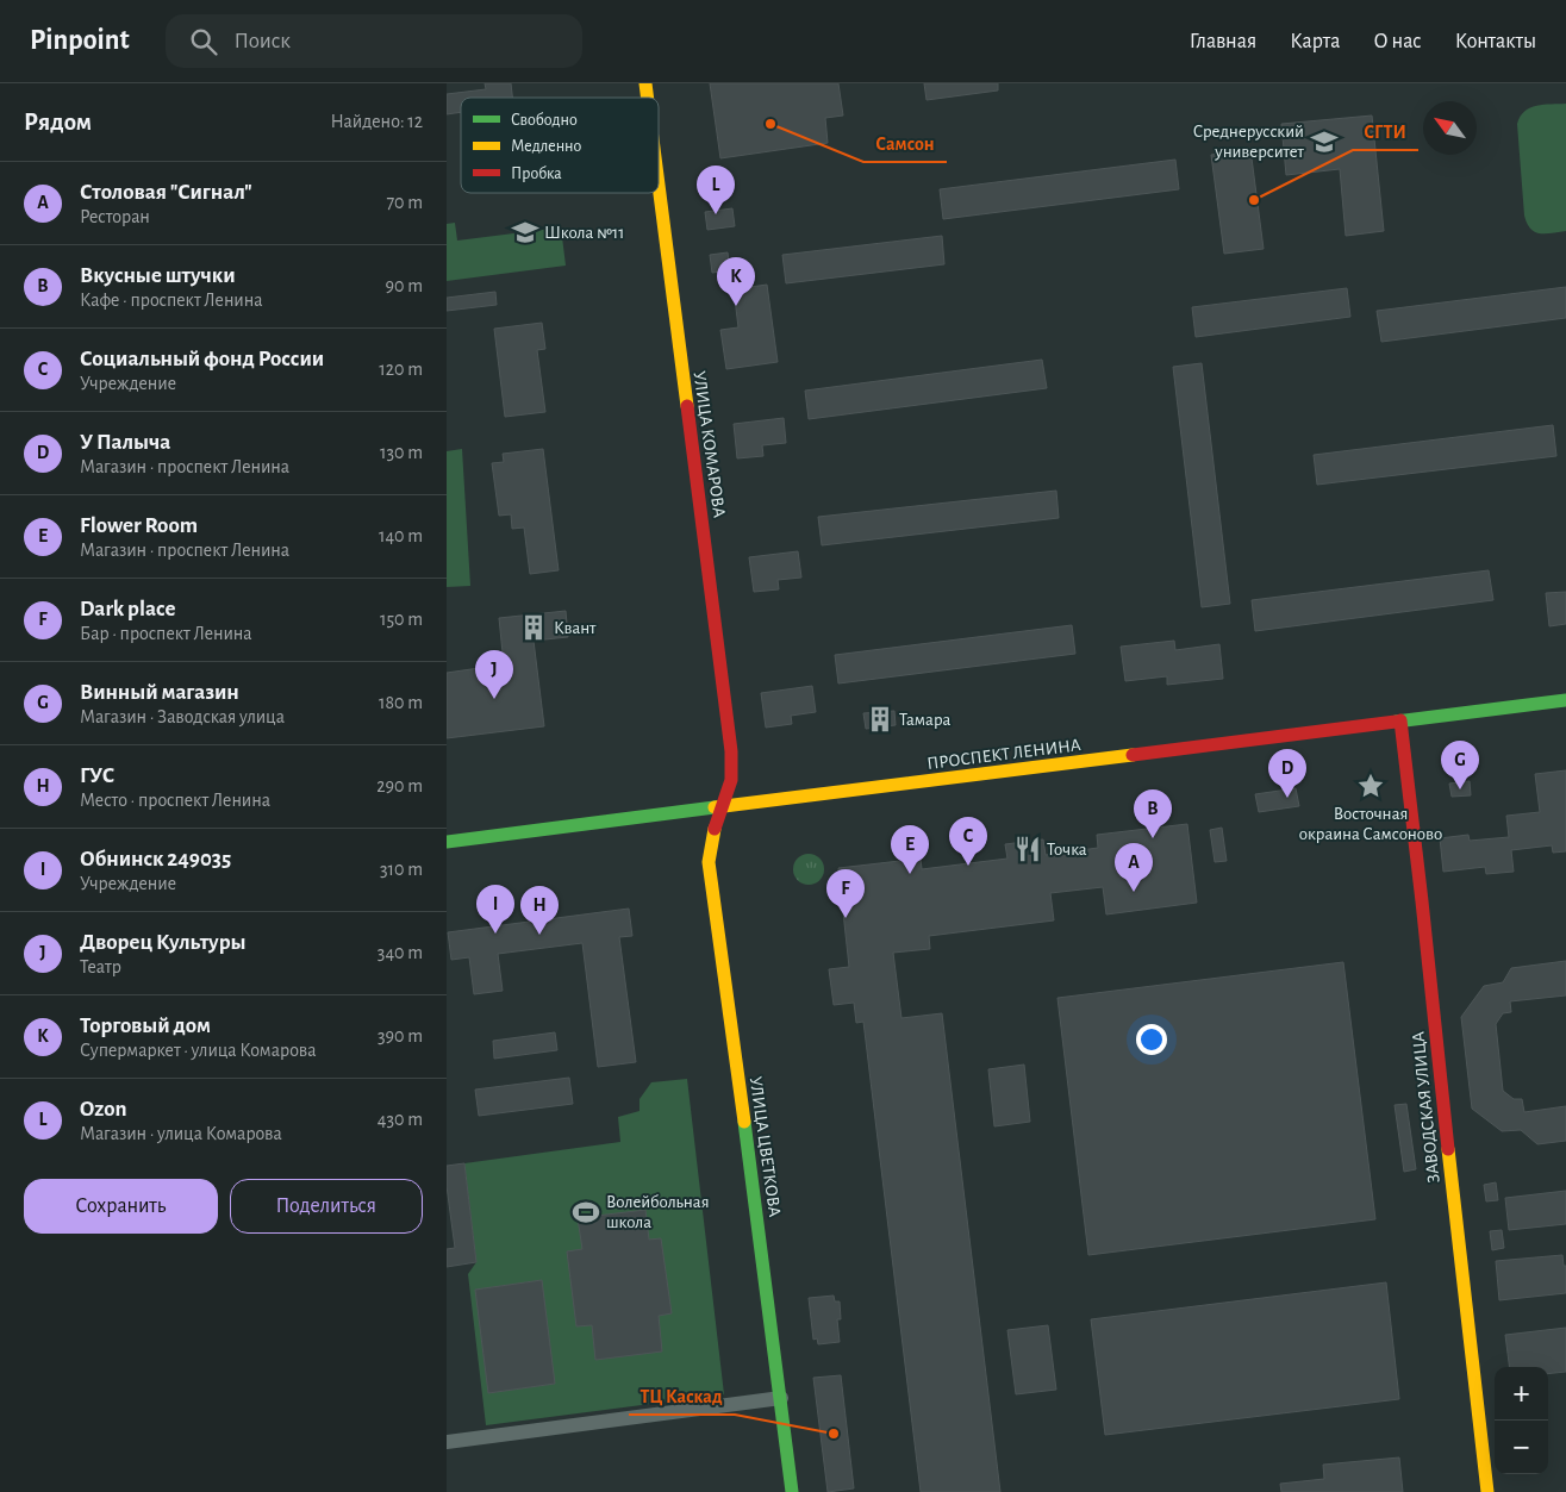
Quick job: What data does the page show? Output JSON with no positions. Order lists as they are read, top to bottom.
{
  "streets": {
    "street": [
      "УЛИЦА КОМАРОВА",
      "ПРОСПЕКТ ЛЕНИНА",
      "ЗАВОДСКАЯ УЛИЦА",
      "УЛИЦА ЦВЕТКОВА"
    ]
  },
  "crossings": [
    ["УЛИЦА КОМАРОВА", "ПРОСПЕКТ ЛЕНИНА"],
    ["УЛИЦА КОМАРОВА", "УЛИЦА ЦВЕТКОВА"],
    ["ПРОСПЕКТ ЛЕНИНА", "ЗАВОДСКАЯ УЛИЦА"],
    ["ПРОСПЕКТ ЛЕНИНА", "УЛИЦА ЦВЕТКОВА"]
  ],
  "places": {
    "other": ["Самсон", "СГТИ", "ТЦ Каскад"],
    "school or university": ["Среднерусский университет", "Школа №11"],
    "building": ["Квант", "Тамара"],
    "place": ["Восточная окраина Самсоново"],
    "restaurant": ["Точка"],
    "sports": ["Волейбольная школа"]
  },
  "legend": ["Свободно", "Медленно", "Пробка"],
  "north": "top left",
  "page": {
    "header": "Pinpoint",
    "search": "Поиск",
    "nav": [
      "Главная",
      "Карта",
      "О нас",
      "Контакты"
    ],
    "heading": ["Рядом", "Найдено: 12"],
    "list": [
      {
        "mark": "A",
        "name": "Столовая \"Сигнал\"",
        "note": "Ресторан",
        "value": "70 m"
      },
      {
        "mark": "B",
        "name": "Вкусные штучки",
        "note": "Кафе · проспект Ленина",
        "value": "90 m"
      },
      {
        "mark": "C",
        "name": "Социальный фонд России",
        "note": "Учреждение",
        "value": "120 m"
      },
      {
        "mark": "D",
        "name": "У Палыча",
        "note": "Магазин · проспект Ленина",
        "value": "130 m"
      },
      {
        "mark": "E",
        "name": "Flower Room",
        "note": "Магазин · проспект Ленина",
        "value": "140 m"
      },
      {
        "mark": "F",
        "name": "Dark place",
        "note": "Бар · проспект Ленина",
        "value": "150 m"
      },
      {
        "mark": "G",
        "name": "Винный магазин",
        "note": "Магазин · Заводская улица",
        "value": "180 m"
      },
      {
        "mark": "H",
        "name": "ГУС",
        "note": "Место · проспект Ленина",
        "value": "290 m"
      },
      {
        "mark": "I",
        "name": "Обнинск 249035",
        "note": "Учреждение",
        "value": "310 m"
      },
      {
        "mark": "J",
        "name": "Дворец Культуры",
        "note": "Театр",
        "value": "340 m"
      },
      {
        "mark": "K",
        "name": "Торговый дом",
        "note": "Супермаркет · улица Комарова",
        "value": "390 m"
      },
      {
        "mark": "L",
        "name": "Ozon",
        "note": "Магазин · улица Комарова",
        "value": "430 m"
      }
    ],
    "pins": [
      "L",
      "K",
      "J",
      "G",
      "D",
      "B",
      "C",
      "E",
      "A",
      "F",
      "I",
      "H"
    ],
    "buttons": ["Сохранить", "Поделиться"],
    "map_buttons": ["+", "−"]
  }
}
